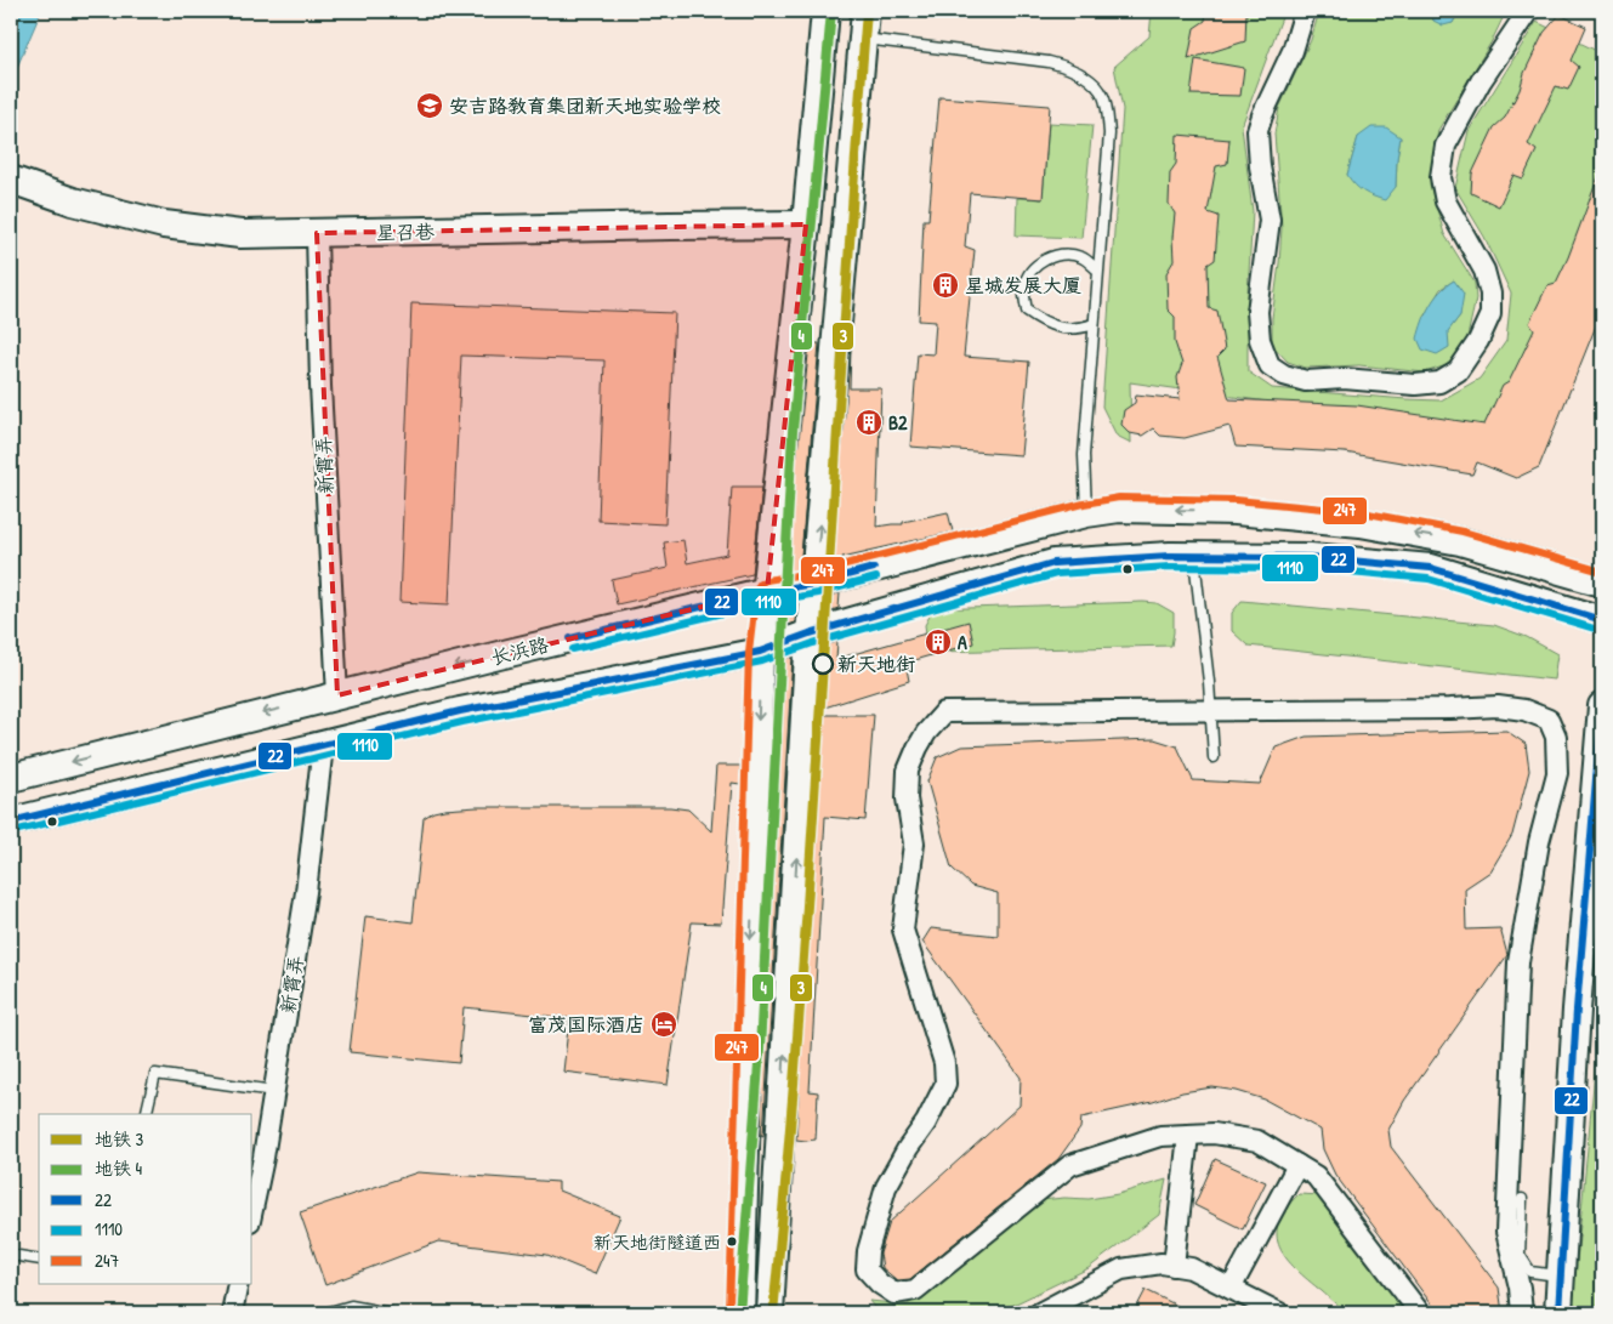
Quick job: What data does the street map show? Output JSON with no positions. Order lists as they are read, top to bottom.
{
  "streets": {
    "main road": ["星召巷", "长浜路"],
    "street": ["新霄弄"]
  },
  "crossings": [
    ["星召巷", "新霄弄"],
    ["新霄弄", "长浜路"]
  ],
  "places": {
    "school or university": ["安吉路教育集团新天地实验学校"],
    "building": ["星城发展大厦", "B2", "A"],
    "other": ["新天地街", "新天地街隧道西"],
    "hotel": ["富茂国际酒店"]
  },
  "lines": [
    "metro line 3",
    "metro line 4",
    "transit line 247",
    "transit line 22",
    "transit line 1110"
  ],
  "legend": [
    "地铁 3",
    "地铁 4",
    "22",
    "1110",
    "247"
  ]
}
